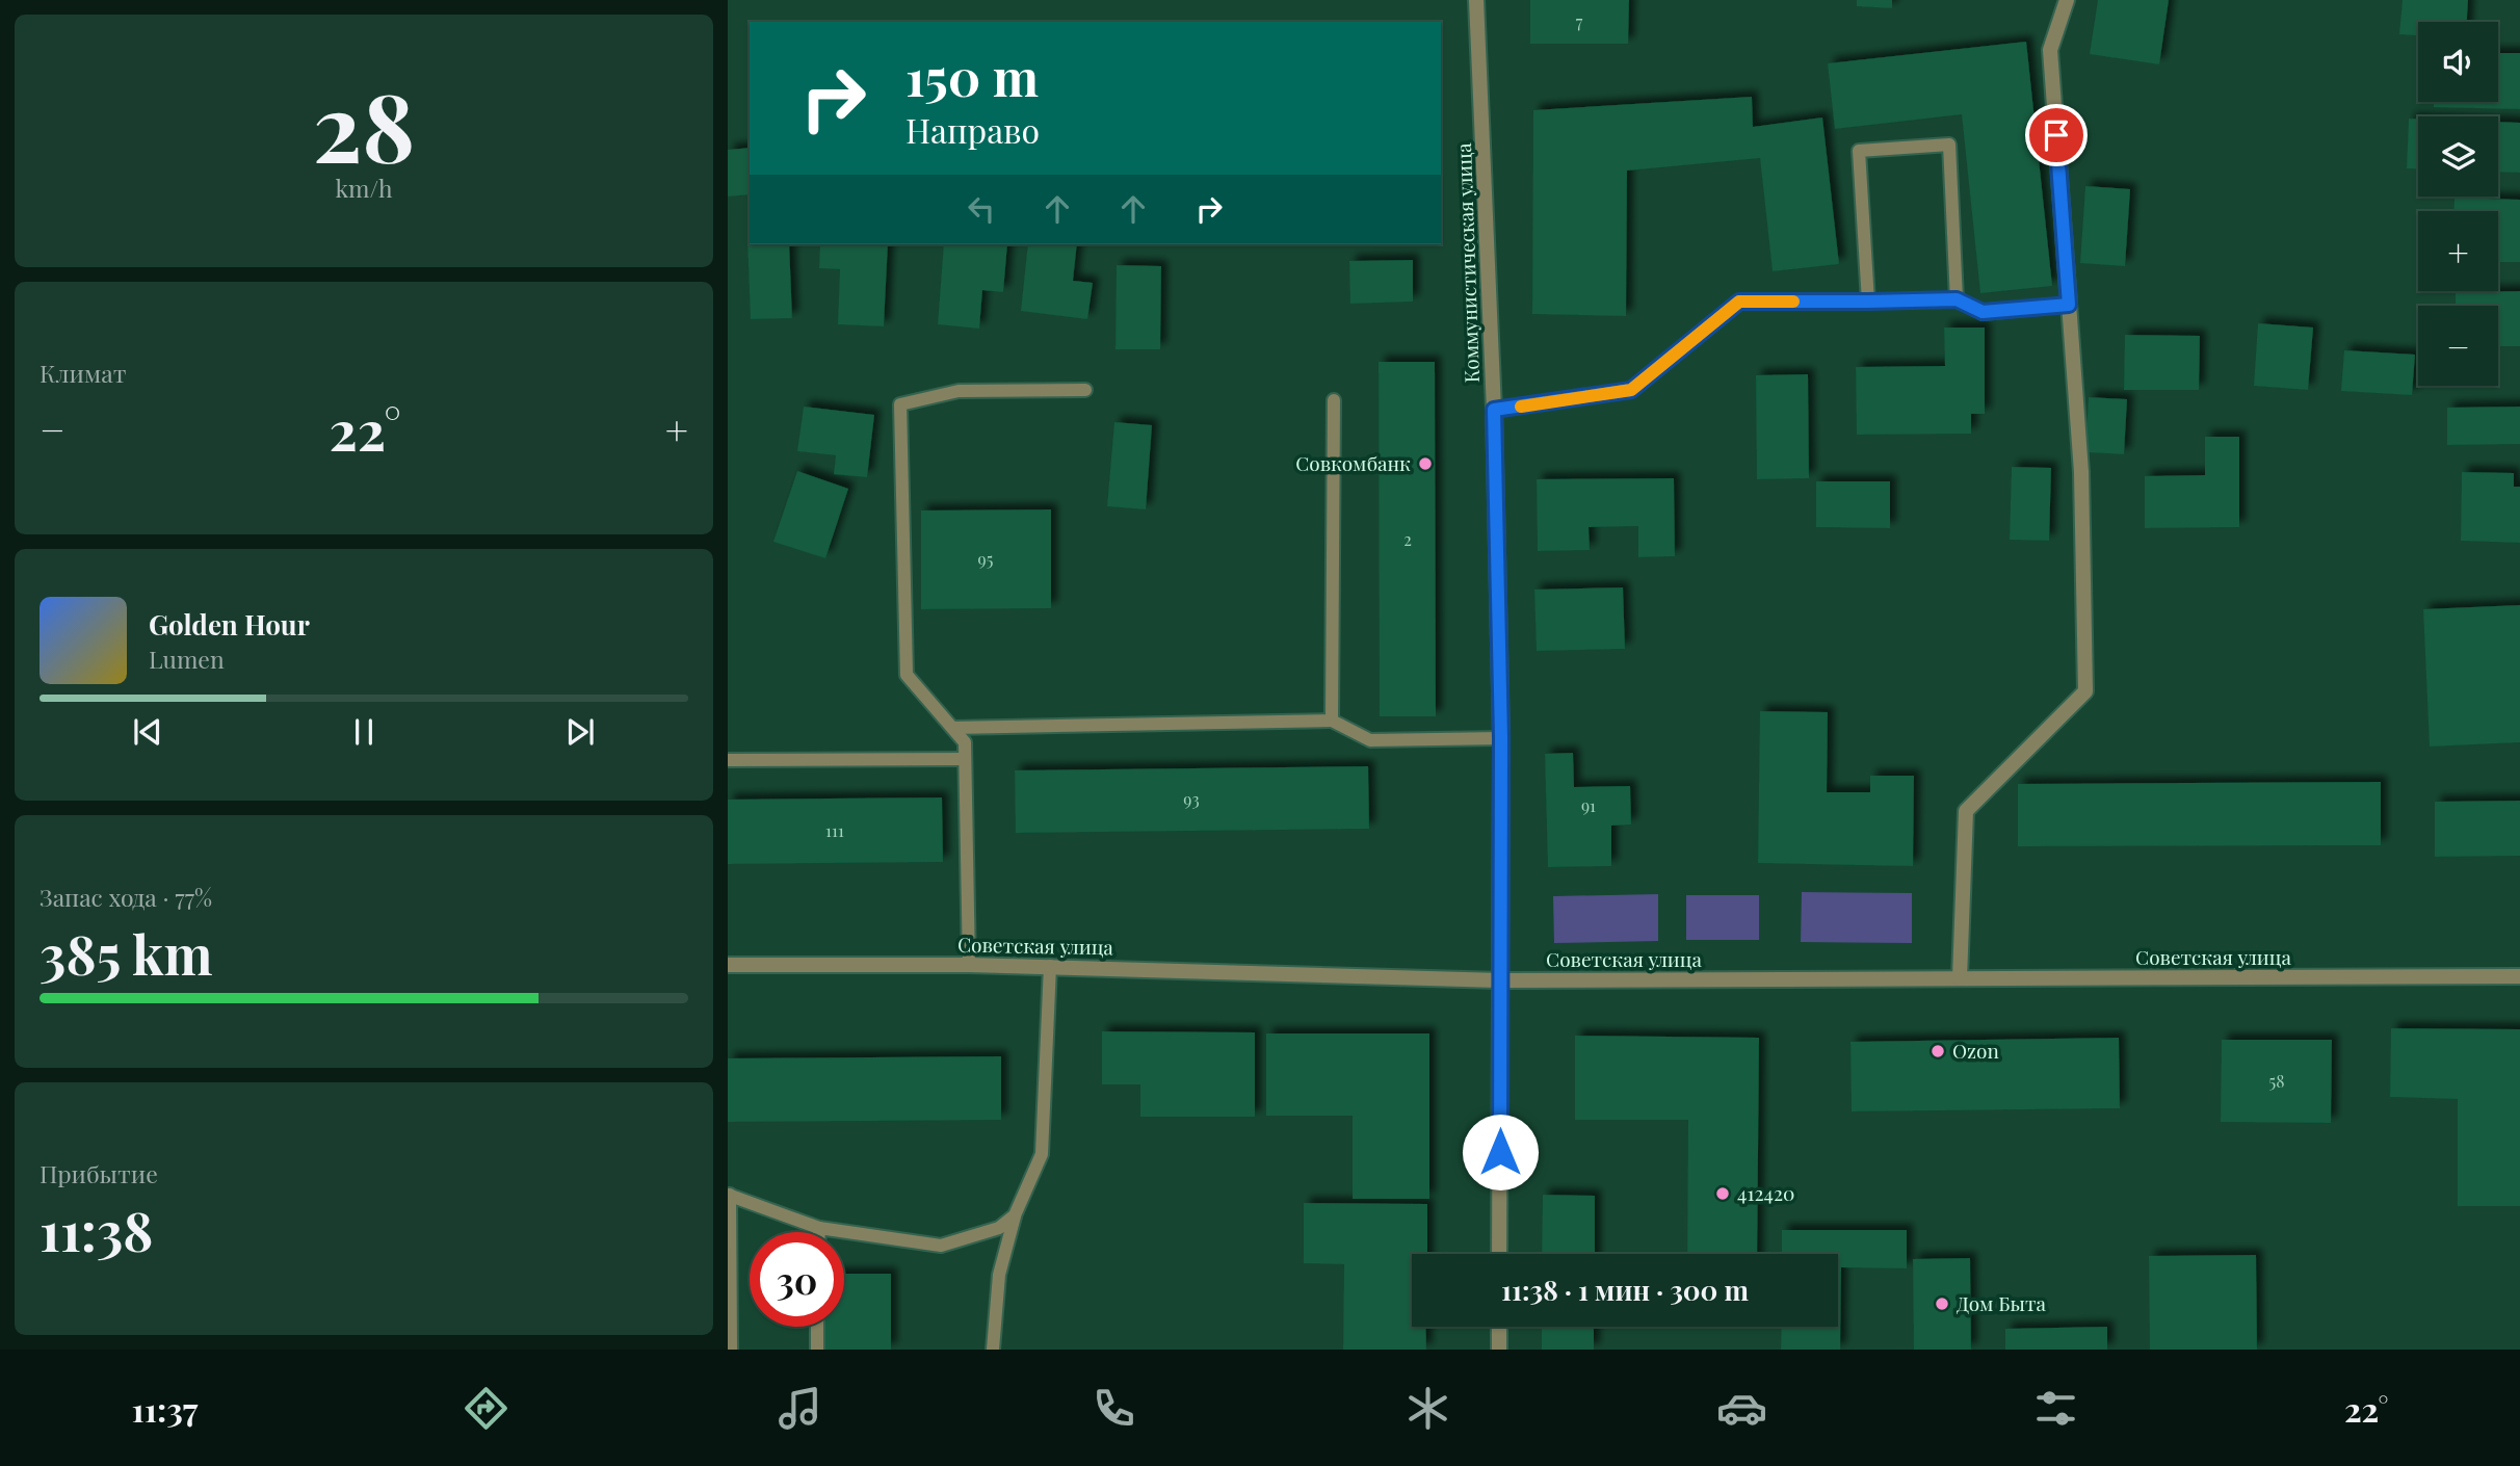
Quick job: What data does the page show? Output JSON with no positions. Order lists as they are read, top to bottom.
{
  "streets": {
    "street": ["Коммунистическая улица", "Советская улица"]
  },
  "crossings": [
    ["Коммунистическая улица", "Советская улица"]
  ],
  "places": [
    "Совкомбанк",
    "Ozon",
    "412420",
    "Дом Быта"
  ],
  "house_numbers": [
    "7",
    "2",
    "95",
    "93",
    "91",
    "111",
    "58"
  ],
  "page": {
    "tile": [
      ["28", "km/h"],
      "Климат",
      ["Запас хода · 77%", "385 km"],
      ["Прибытие", "11:38"]
    ],
    "map_buttons": ["+", "−"],
    "turn": ["150 m", "Направо"],
    "heat": ["−", "22°", "+"],
    "song": ["Golden Hour", "Lumen"],
    "limit": "30",
    "trip": "11:38 · 1 мин · 300 m",
    "tabs": ["11:37", "22°"]
  }
}
